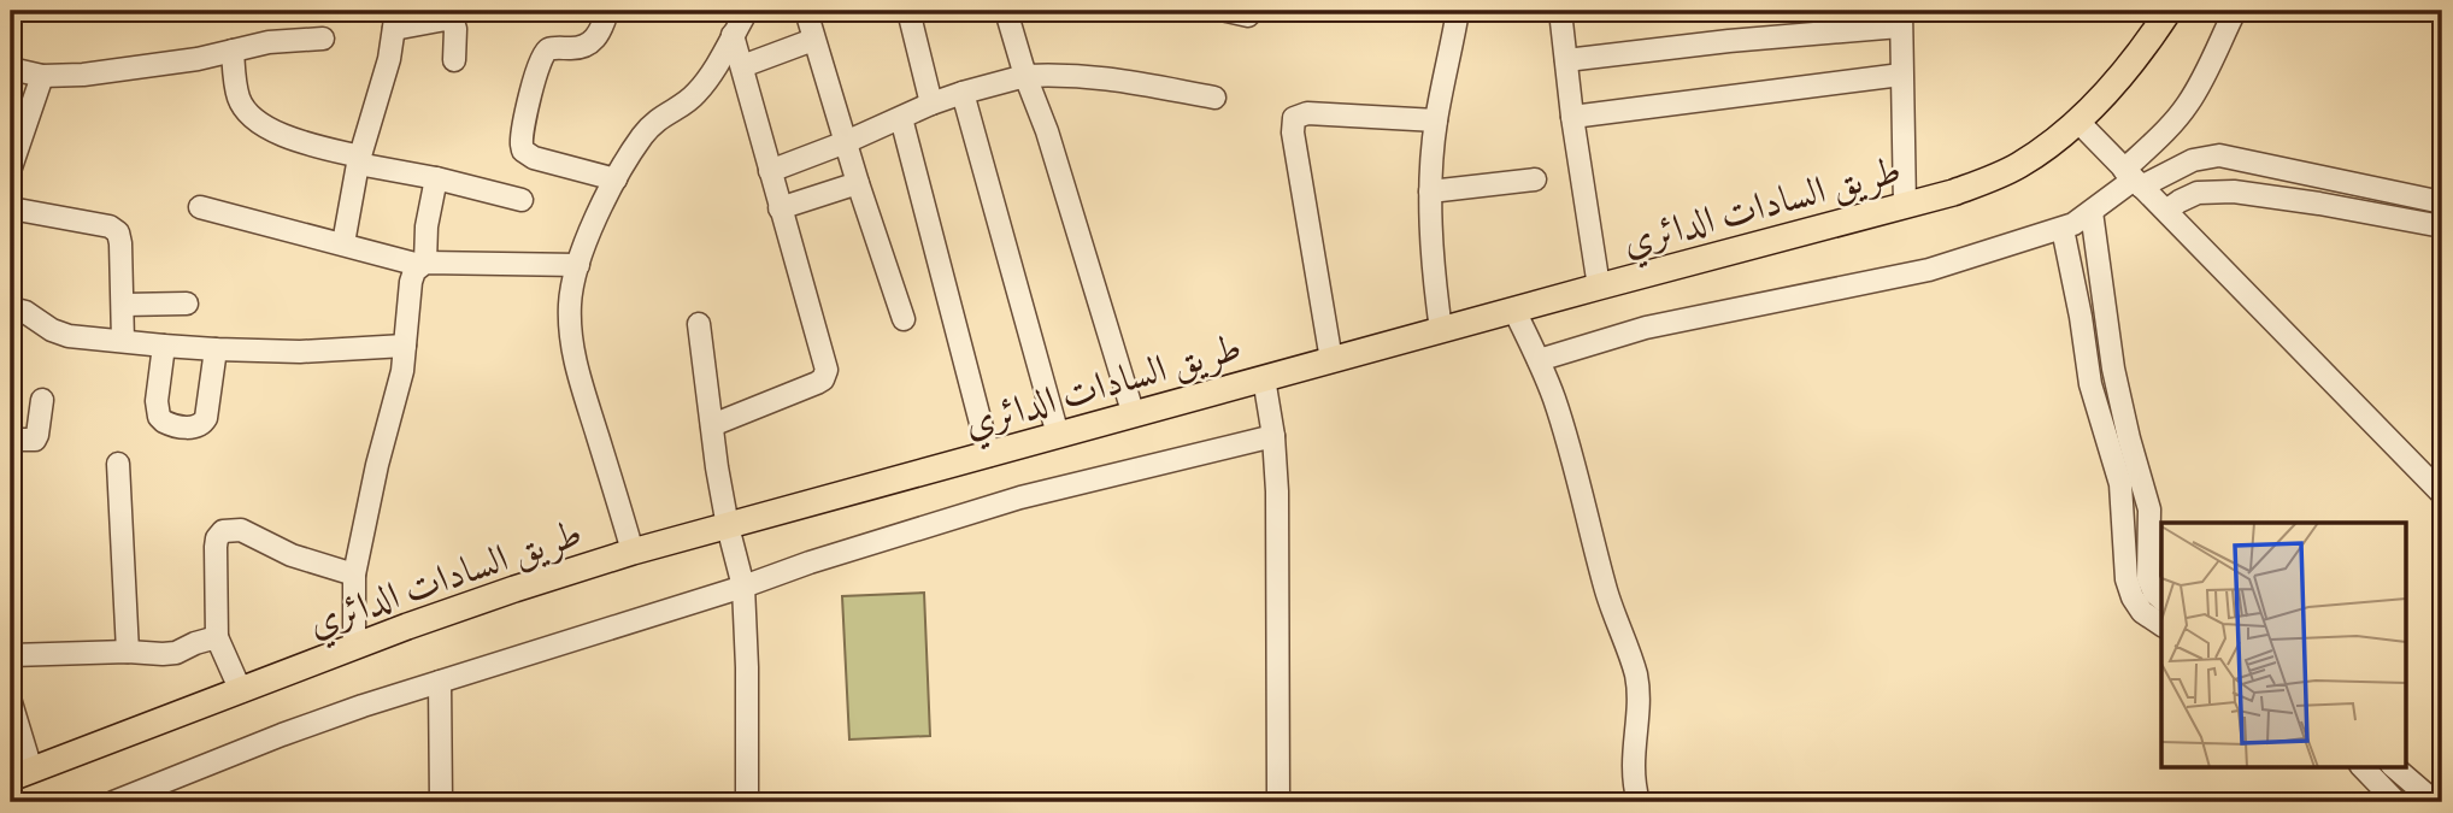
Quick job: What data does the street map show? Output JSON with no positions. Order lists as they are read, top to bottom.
{
  "streets": {
    "main road": ["طريق السادات الدائري"]
  }
}
